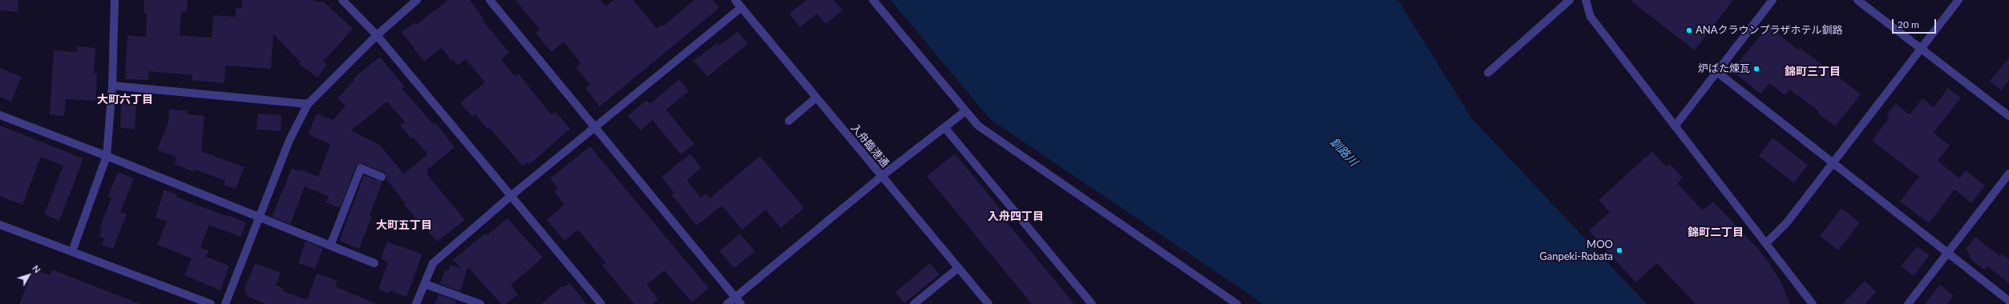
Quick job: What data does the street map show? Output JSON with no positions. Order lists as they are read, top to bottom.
{
  "streets": {
    "street": ["入舟臨港通"]
  },
  "districts": [
    "錦町三丁目",
    "大町六丁目",
    "入舟四丁目",
    "大町五丁目",
    "錦町二丁目"
  ],
  "water": ["釧路川"],
  "places": ["ANAクラウンプラザホテル釧路", "炉ばた煉瓦", "MOO Ganpeki-Robata"],
  "scale_bar": "20 m",
  "north": "top right"
}
